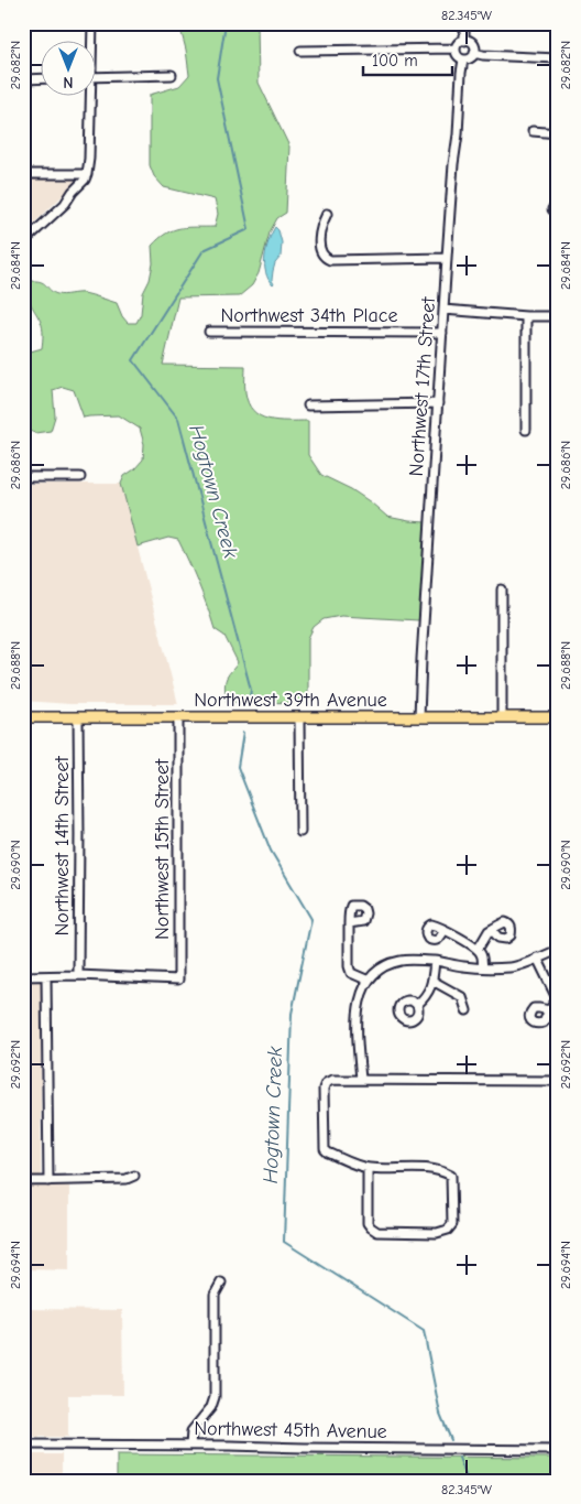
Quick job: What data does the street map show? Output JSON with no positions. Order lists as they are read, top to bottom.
{
  "streets": {
    "main road": ["Northwest 39th Avenue"],
    "street": [
      "Northwest 34th Place",
      "Northwest 17th Street",
      "Northwest 14th Street",
      "Northwest 15th Street",
      "Northwest 45th Avenue"
    ]
  },
  "crossings": [
    ["Northwest 34th Place", "Northwest 17th Street"],
    ["Northwest 17th Street", "Northwest 39th Avenue"],
    ["Northwest 39th Avenue", "Northwest 14th Street"],
    ["Northwest 39th Avenue", "Northwest 15th Street"],
    ["Northwest 14th Street", "Northwest 15th Street"]
  ],
  "water": ["Hogtown Creek"],
  "scale_bar": "100 m",
  "north": "bottom",
  "coordinates": [
    "82.345°W",
    "29.682°N",
    "29.684°N",
    "29.686°N",
    "29.688°N",
    "29.690°N",
    "29.692°N",
    "29.694°N"
  ]
}
